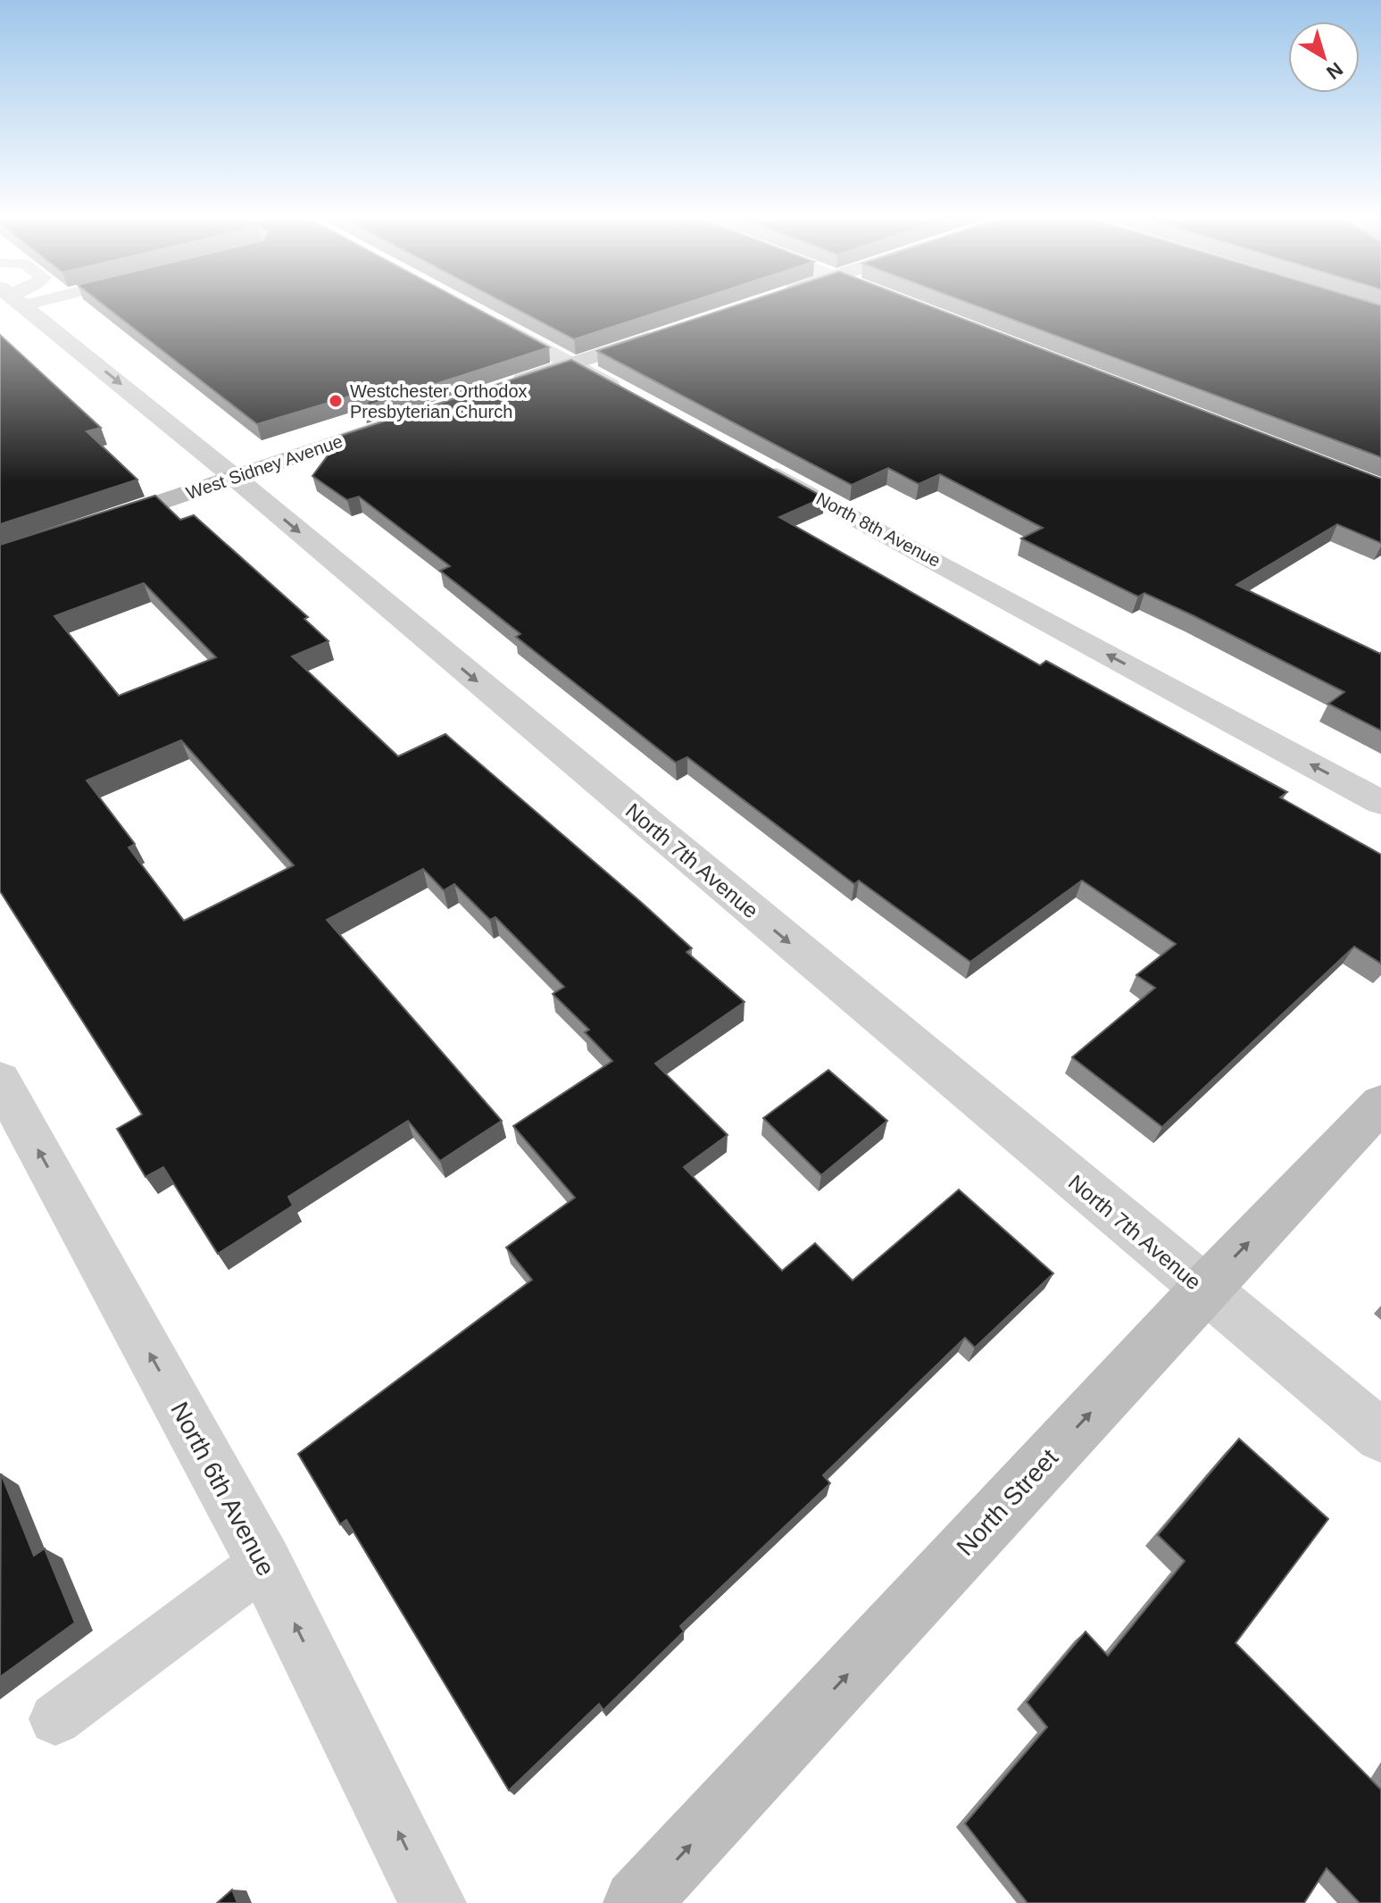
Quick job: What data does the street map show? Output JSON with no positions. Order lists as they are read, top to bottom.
{
  "streets": {
    "street": [
      "West Sidney Avenue",
      "North 8th Avenue",
      "North 7th Avenue",
      "North 6th Avenue",
      "North Street"
    ]
  },
  "crossings": [
    ["West Sidney Avenue", "North 7th Avenue"],
    ["North 7th Avenue", "North Street"]
  ],
  "one_way": [
    "North 8th Avenue",
    "North 7th Avenue",
    "North 6th Avenue",
    "North Street"
  ],
  "places": ["Westchester Orthodox Presbyterian Church"],
  "north": "bottom right"
}
